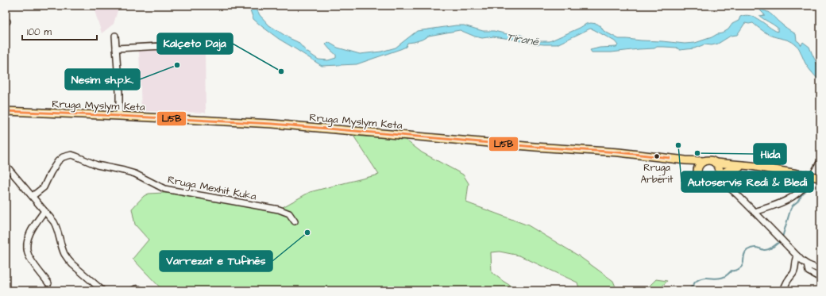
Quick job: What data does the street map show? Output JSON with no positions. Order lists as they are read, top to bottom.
{
  "streets": {
    "main road": ["Rruga Myslym Keta"],
    "street": ["Rruga Mexhit Kuka"]
  },
  "water": ["Tiranë"],
  "places": [
    "Nesim sh.p.k.",
    "Kalçeto Daja",
    "Autoservis Redi & Bledi",
    "Hida",
    "Rruga Arbërit",
    "Varrezat e Tufinës"
  ],
  "lines": ["transit line L15B"],
  "scale_bar": "100 m"
}
